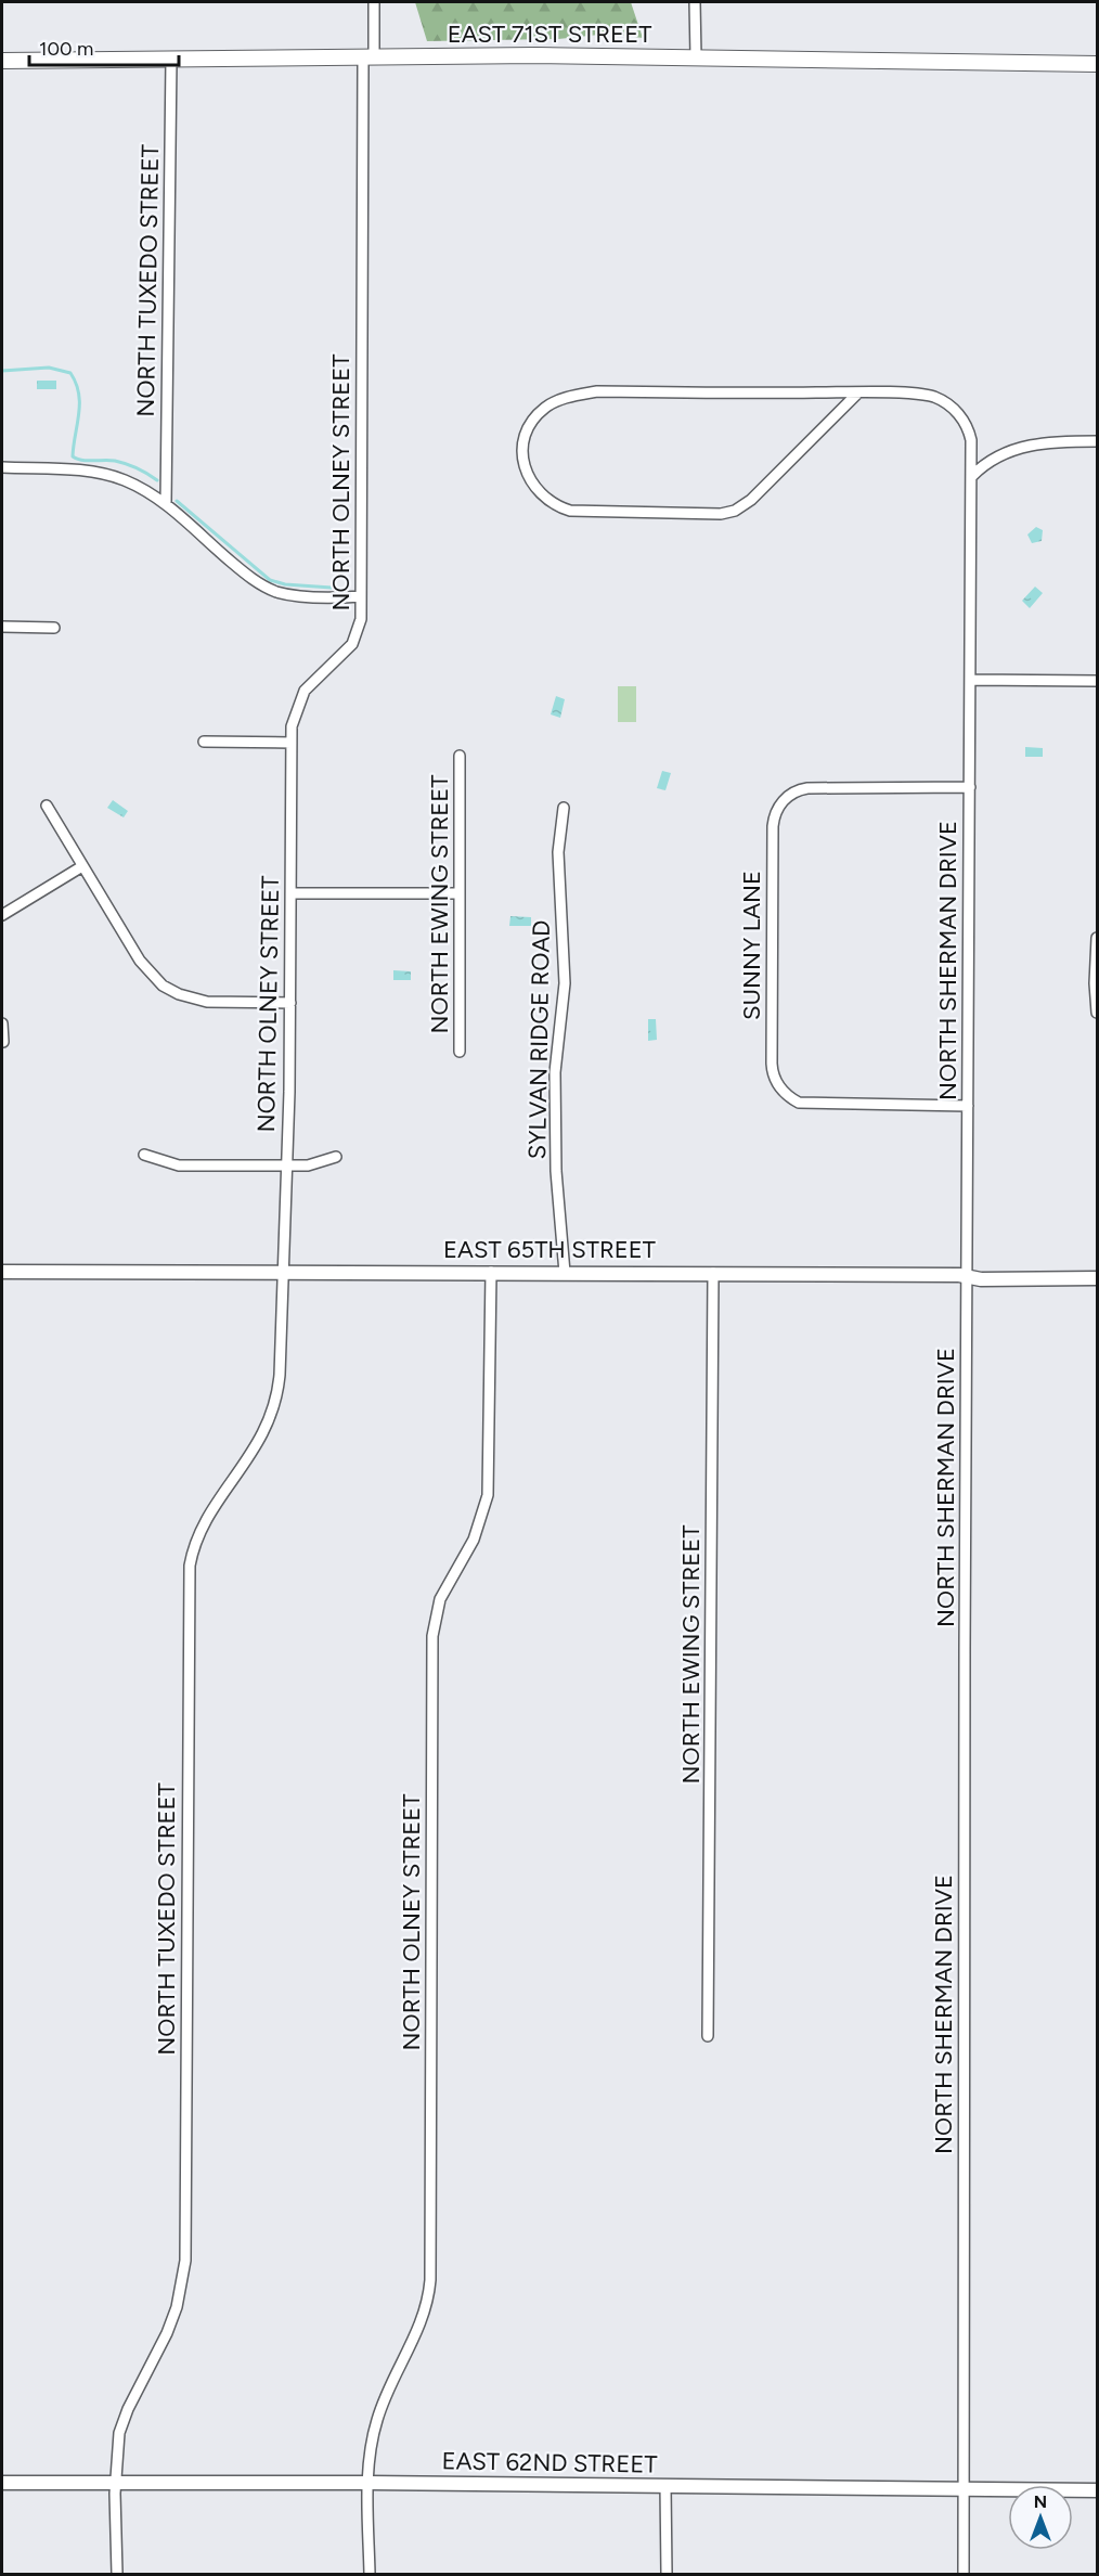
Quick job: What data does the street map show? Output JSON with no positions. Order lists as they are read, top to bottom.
{
  "streets": {
    "main road": ["EAST 71ST STREET"],
    "street": [
      "NORTH TUXEDO STREET",
      "NORTH OLNEY STREET",
      "NORTH EWING STREET",
      "SUNNY LANE",
      "NORTH SHERMAN DRIVE",
      "SYLVAN RIDGE ROAD",
      "EAST 65TH STREET",
      "EAST 62ND STREET"
    ]
  },
  "crossings": [
    ["EAST 71ST STREET", "NORTH TUXEDO STREET"],
    ["EAST 71ST STREET", "NORTH OLNEY STREET"],
    ["NORTH TUXEDO STREET", "NORTH OLNEY STREET"],
    ["NORTH TUXEDO STREET", "EAST 65TH STREET"],
    ["NORTH TUXEDO STREET", "EAST 62ND STREET"],
    ["NORTH OLNEY STREET", "EAST 65TH STREET"],
    ["NORTH OLNEY STREET", "EAST 62ND STREET"],
    ["NORTH EWING STREET", "EAST 65TH STREET"],
    ["SUNNY LANE", "NORTH SHERMAN DRIVE"],
    ["NORTH SHERMAN DRIVE", "EAST 65TH STREET"],
    ["NORTH SHERMAN DRIVE", "EAST 62ND STREET"],
    ["SYLVAN RIDGE ROAD", "EAST 65TH STREET"]
  ],
  "scale_bar": "100 m",
  "north": "top"
}
